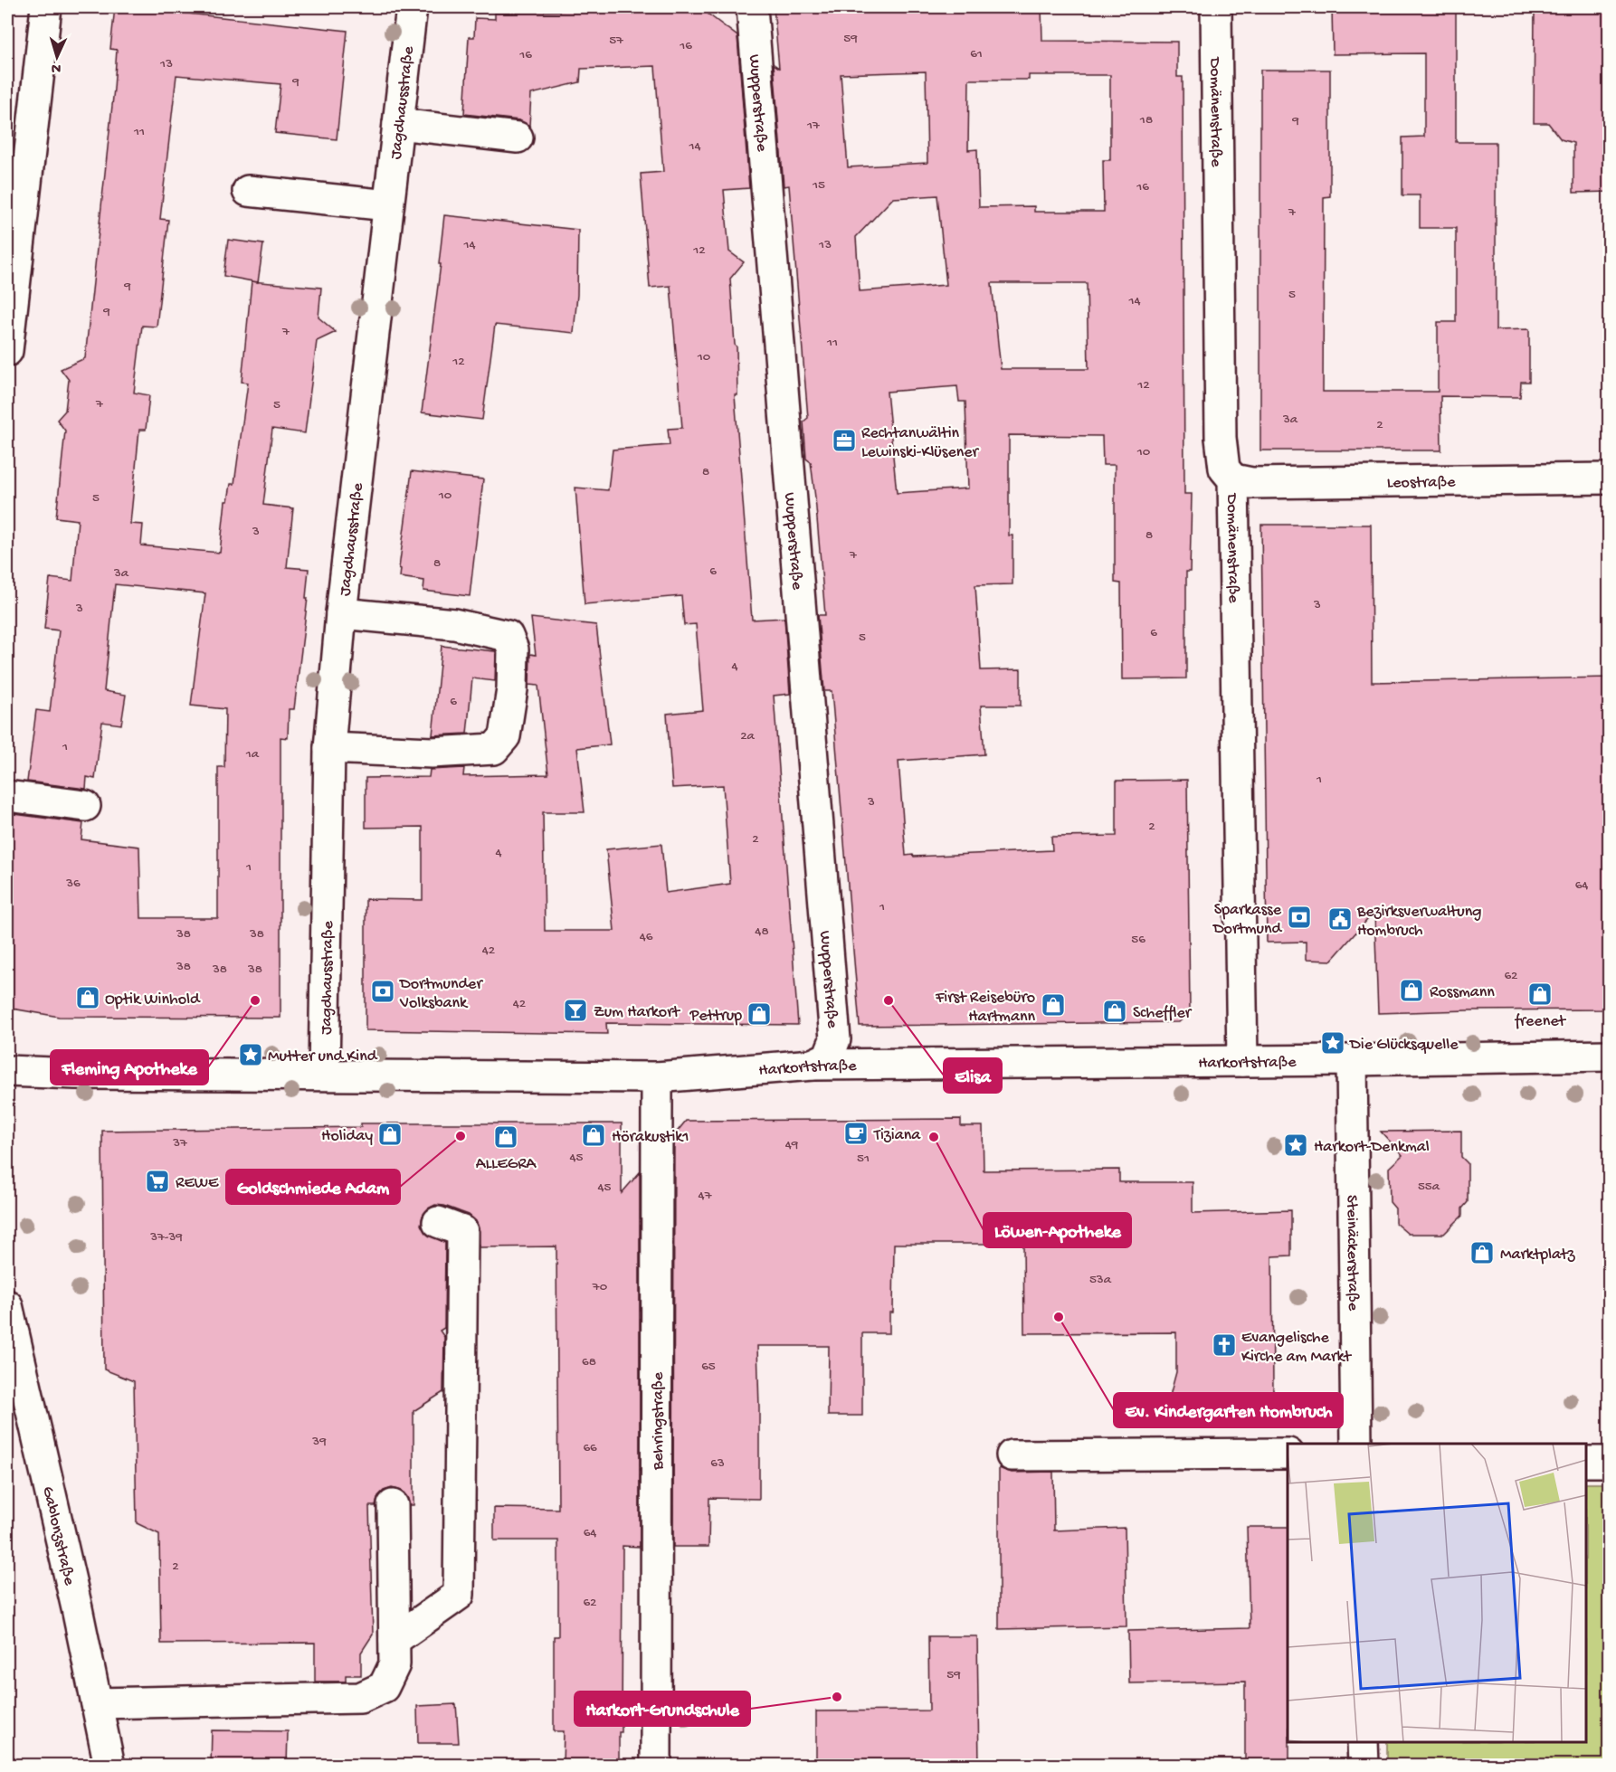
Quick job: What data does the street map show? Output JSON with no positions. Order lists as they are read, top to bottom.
{
  "streets": {
    "street": [
      "Jagdhausstraße",
      "Wupperstraße",
      "Domänenstraße",
      "Leostraße",
      "Harkortstraße",
      "Steinäckerstraße",
      "Behringstraße",
      "Gablonzstraße"
    ]
  },
  "crossings": [
    ["Jagdhausstraße", "Harkortstraße"],
    ["Wupperstraße", "Harkortstraße"],
    ["Domänenstraße", "Leostraße"],
    ["Domänenstraße", "Harkortstraße"],
    ["Harkortstraße", "Steinäckerstraße"],
    ["Harkortstraße", "Behringstraße"]
  ],
  "places": {
    "office": ["Rechtanwältin Lewinski-Klüsener"],
    "bank": ["Sparkasse Dortmund", "Dortmunder Volksbank"],
    "public building": ["Bezirksverwaltung Hombruch"],
    "shop": [
      "Rossmann",
      "freenet",
      "Optik Winhold",
      "First Reisebüro Hartmann",
      "Scheffler",
      "Pettrup",
      "Holiday",
      "Hörakustik1",
      "ALLEGRA",
      "Marktplatz"
    ],
    "other": [
      "Fleming Apotheke",
      "Elisa",
      "Goldschmiede Adam",
      "Löwen-Apotheke",
      "Ev. Kindergarten Hombruch",
      "Harkort-Grundschule"
    ],
    "bar": ["Zum Harkort"],
    "place": ["Die Glücksquelle", "Mutter und Kind", "Harkort-Denkmal"],
    "cafe": ["Tiziana"],
    "supermarket": ["REWE"],
    "church": ["Evangelische Kirche am Markt"]
  },
  "house_numbers": [
    "59",
    "57",
    "16",
    "61",
    "16",
    "13",
    "9",
    "18",
    "9",
    "17",
    "11",
    "14",
    "15",
    "16",
    "7",
    "14",
    "13",
    "12",
    "9",
    "5",
    "14",
    "9",
    "7",
    "11",
    "10",
    "12",
    "12",
    "7",
    "5",
    "3a",
    "2",
    "10",
    "8",
    "10",
    "5",
    "3",
    "8",
    "7",
    "8",
    "6",
    "3a",
    "3",
    "3",
    "6",
    "5",
    "4",
    "6",
    "2a",
    "1",
    "1a",
    "1",
    "3",
    "2",
    "2",
    "4",
    "1",
    "36",
    "64",
    "1",
    "48",
    "38",
    "38",
    "46",
    "56",
    "42",
    "38",
    "38",
    "38",
    "62",
    "42",
    "37",
    "49",
    "45",
    "51",
    "55a",
    "45",
    "47",
    "37-39",
    "53a",
    "70",
    "68",
    "65",
    "39",
    "66",
    "63",
    "64",
    "2",
    "62",
    "59"
  ],
  "north": "bottom"
}
